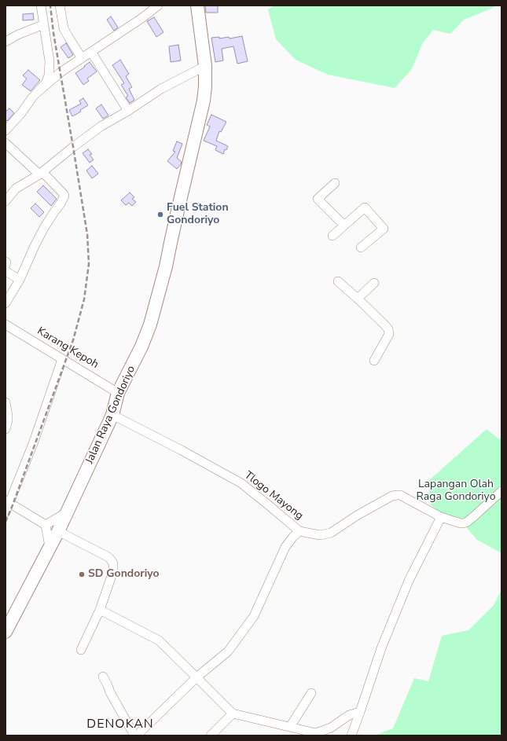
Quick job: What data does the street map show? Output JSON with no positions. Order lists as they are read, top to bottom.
{
  "streets": {
    "highway": ["Jalan Raya Gondoriyo"],
    "street": ["Karang Kepoh", "Tlogo Mayong"]
  },
  "crossings": [
    ["Karang Kepoh", "Jalan Raya Gondoriyo"],
    ["Jalan Raya Gondoriyo", "Tlogo Mayong"]
  ],
  "districts": ["DENOKAN"],
  "parks": ["Lapangan Olah Raga Gondoriyo"],
  "places": ["Fuel Station Gondoriyo", "SD Gondoriyo"]
}
